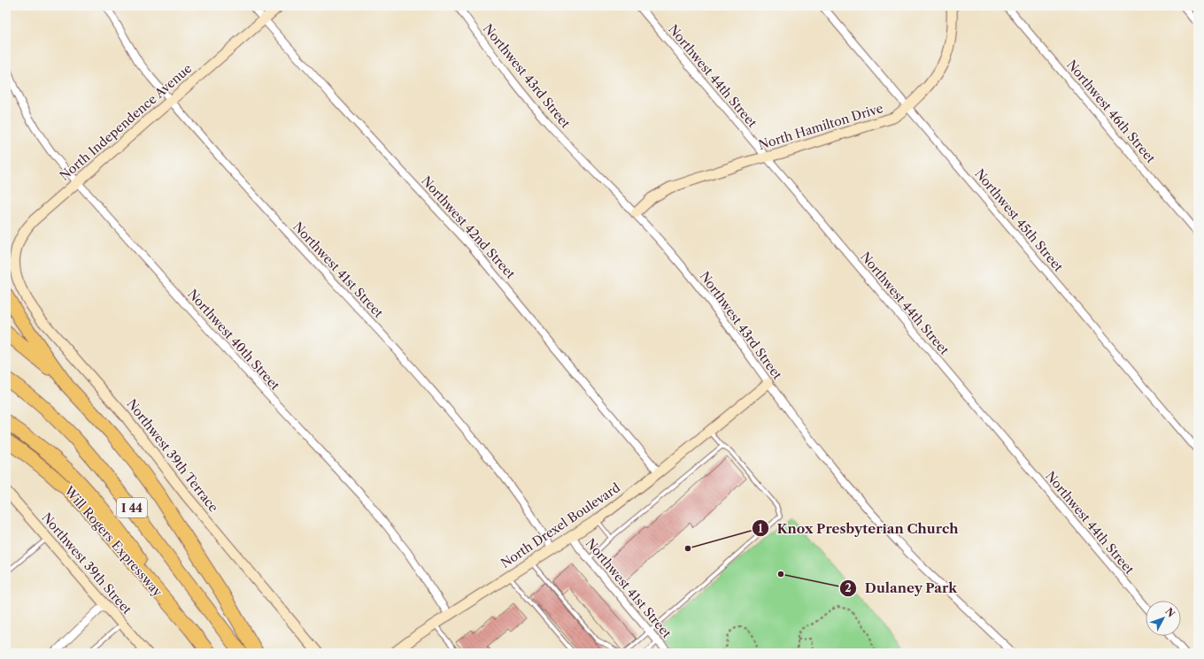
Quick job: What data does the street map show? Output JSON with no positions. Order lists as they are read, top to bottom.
{
  "streets": {
    "highway": ["I 44", "Will Rogers Expressway"],
    "street": [
      "Northwest 43rd Street",
      "Northwest 44th Street",
      "Northwest 46th Street",
      "North Independence Avenue",
      "North Hamilton Drive",
      "Northwest 45th Street",
      "Northwest 42nd Street",
      "Northwest 41st Street",
      "Northwest 40th Street",
      "Northwest 39th Terrace",
      "North Drexel Boulevard",
      "Northwest 39th Street"
    ]
  },
  "crossings": [
    ["Northwest 43rd Street", "North Hamilton Drive"],
    ["Northwest 43rd Street", "North Drexel Boulevard"],
    ["Northwest 44th Street", "North Hamilton Drive"],
    ["North Independence Avenue", "Northwest 42nd Street"],
    ["North Independence Avenue", "Northwest 41st Street"],
    ["North Independence Avenue", "Northwest 40th Street"],
    ["North Independence Avenue", "Northwest 39th Terrace"],
    ["North Hamilton Drive", "Northwest 45th Street"],
    ["Northwest 42nd Street", "North Drexel Boulevard"],
    ["Northwest 41st Street", "North Drexel Boulevard"],
    ["Northwest 40th Street", "North Drexel Boulevard"]
  ],
  "places": ["Knox Presbyterian Church", "Dulaney Park"],
  "north": "top right"
}
